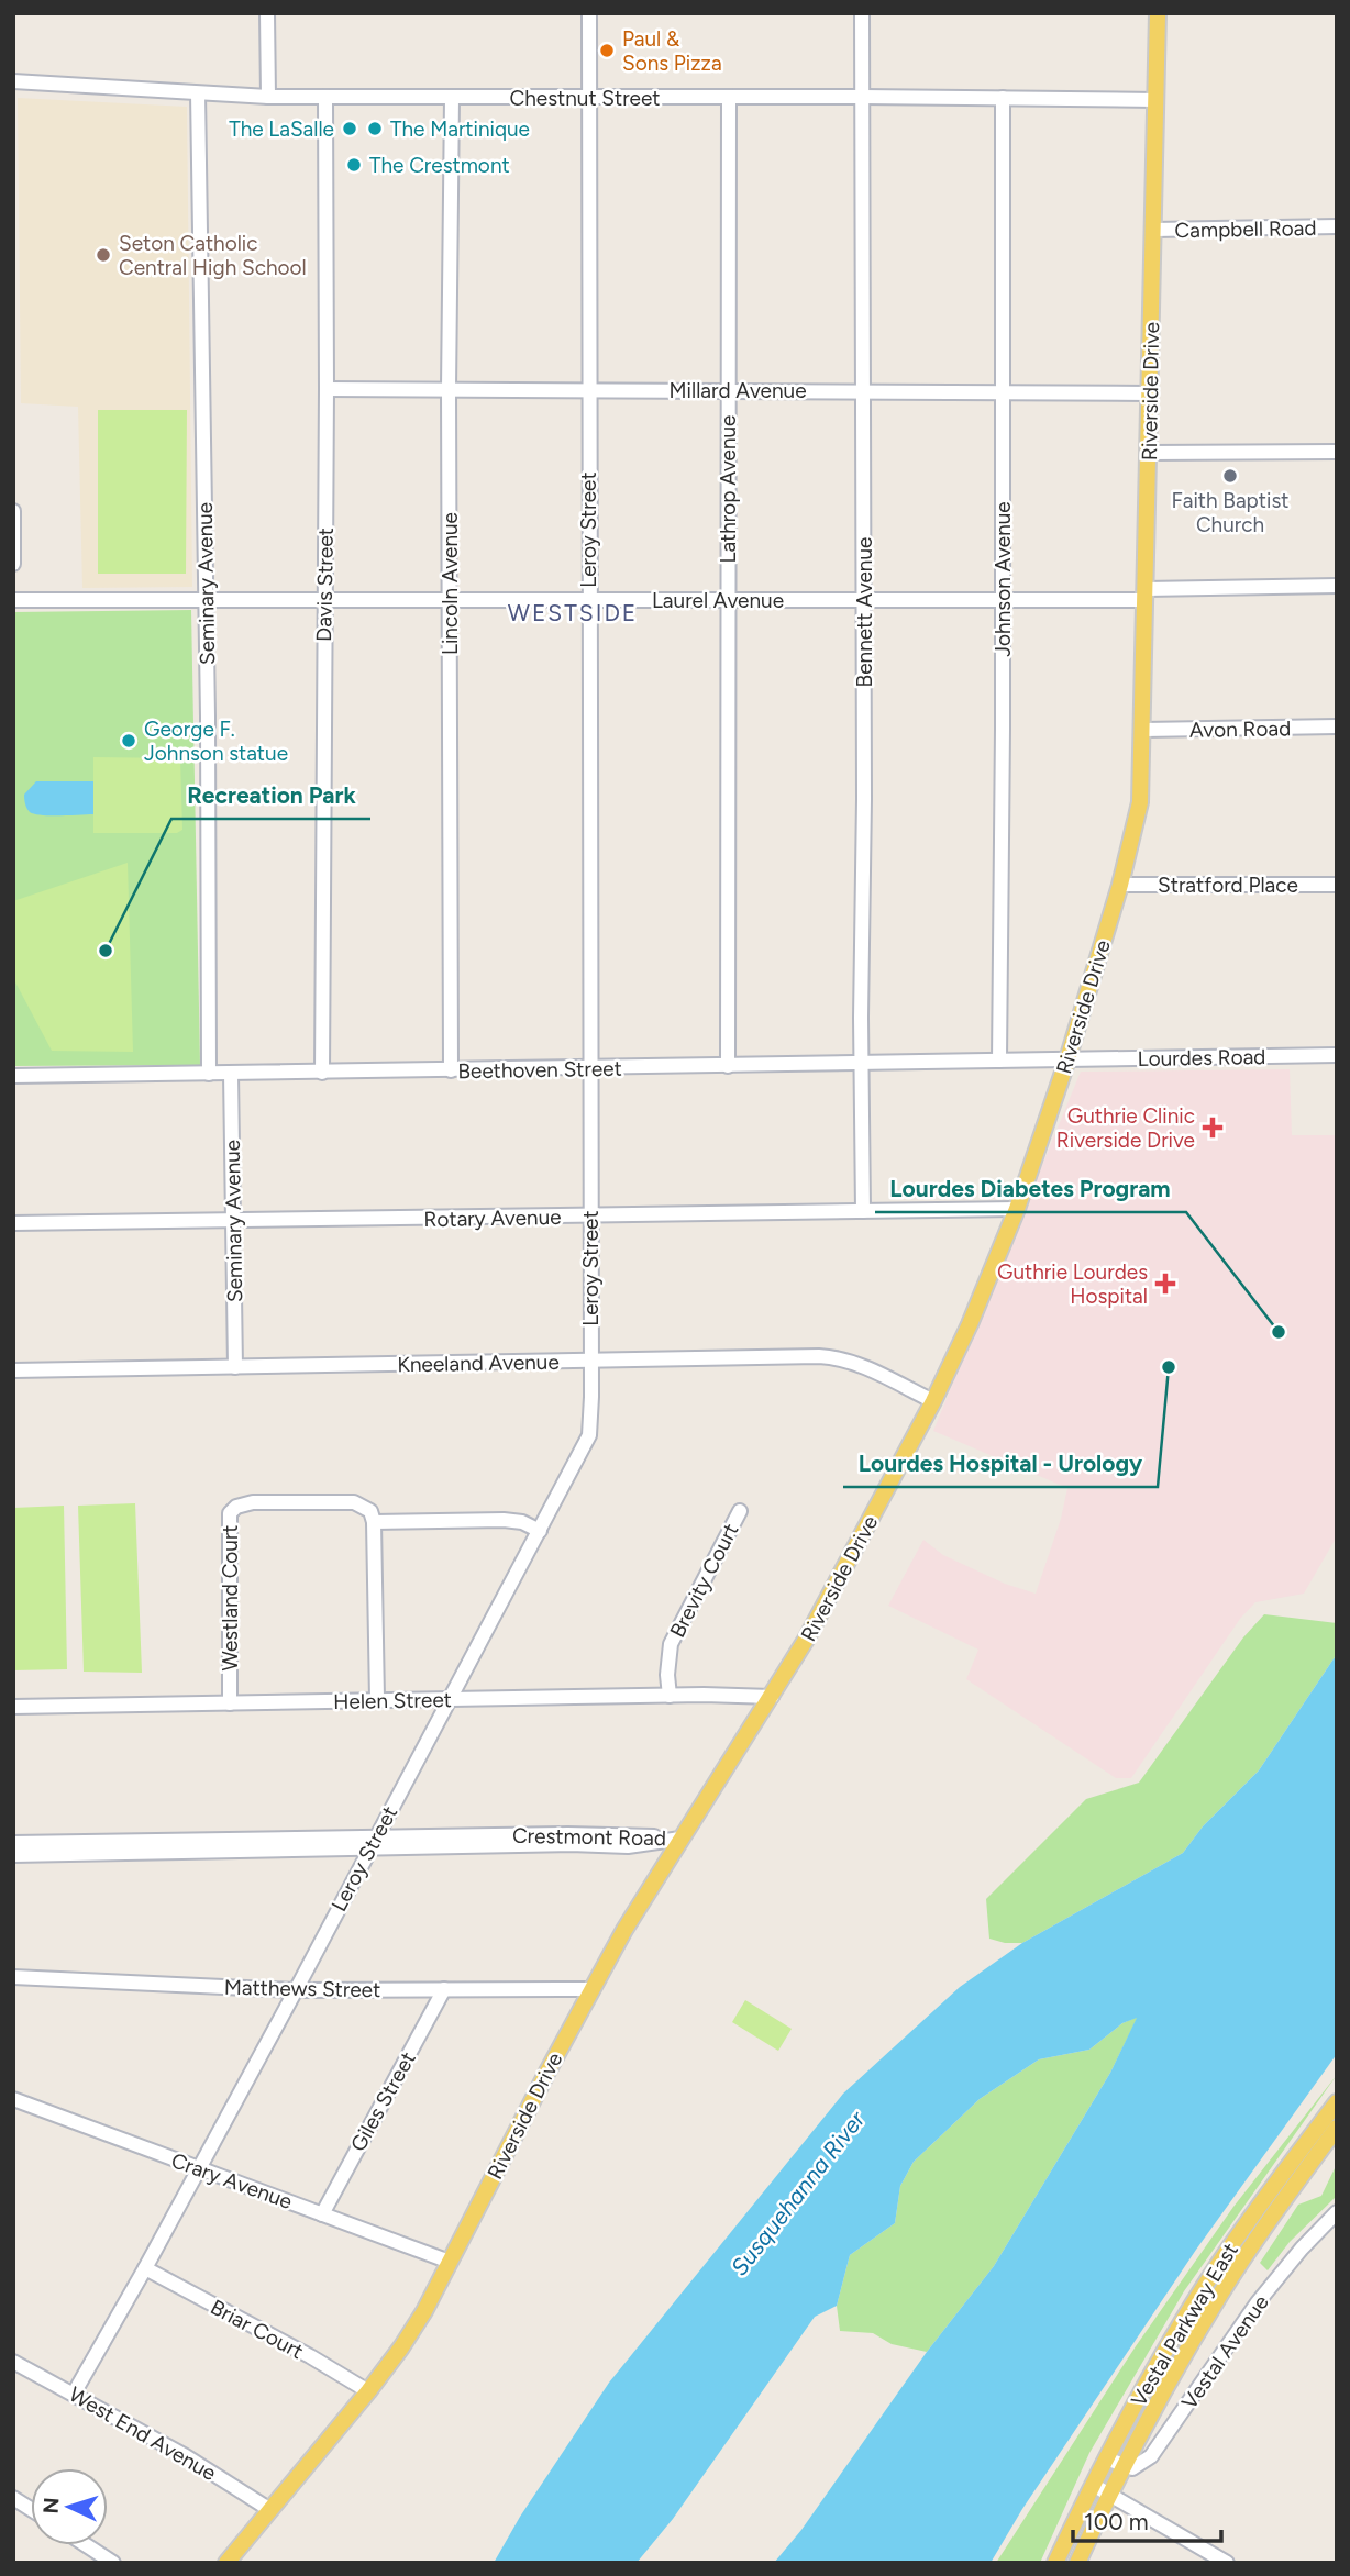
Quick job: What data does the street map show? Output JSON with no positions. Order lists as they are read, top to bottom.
{
  "streets": {
    "main road": ["Riverside Drive", "Vestal Parkway East"],
    "street": [
      "Chestnut Street",
      "Campbell Road",
      "Millard Avenue",
      "Lathrop Avenue",
      "Leroy Street",
      "Johnson Avenue",
      "Seminary Avenue",
      "Lincoln Avenue",
      "Davis Street",
      "Laurel Avenue",
      "Bennett Avenue",
      "Avon Road",
      "Stratford Place",
      "Lourdes Road",
      "Beethoven Street",
      "Rotary Avenue",
      "Kneeland Avenue",
      "Brevity Court",
      "Westland Court",
      "Helen Street",
      "Crestmont Road",
      "Matthews Street",
      "Giles Street",
      "Crary Avenue",
      "Briar Court",
      "Vestal Avenue",
      "West End Avenue"
    ]
  },
  "crossings": [
    ["Chestnut Street", "Riverside Drive"],
    ["Chestnut Street", "Lathrop Avenue"],
    ["Chestnut Street", "Leroy Street"],
    ["Chestnut Street", "Johnson Avenue"],
    ["Chestnut Street", "Seminary Avenue"],
    ["Chestnut Street", "Lincoln Avenue"],
    ["Chestnut Street", "Davis Street"],
    ["Chestnut Street", "Bennett Avenue"],
    ["Campbell Road", "Riverside Drive"],
    ["Millard Avenue", "Riverside Drive"],
    ["Millard Avenue", "Lathrop Avenue"],
    ["Millard Avenue", "Leroy Street"],
    ["Millard Avenue", "Johnson Avenue"],
    ["Millard Avenue", "Lincoln Avenue"],
    ["Millard Avenue", "Davis Street"],
    ["Millard Avenue", "Bennett Avenue"],
    ["Riverside Drive", "Laurel Avenue"],
    ["Riverside Drive", "Avon Road"],
    ["Riverside Drive", "Stratford Place"],
    ["Riverside Drive", "Lourdes Road"],
    ["Riverside Drive", "Beethoven Street"],
    ["Riverside Drive", "Rotary Avenue"],
    ["Riverside Drive", "Kneeland Avenue"],
    ["Riverside Drive", "Helen Street"],
    ["Riverside Drive", "Crestmont Road"],
    ["Riverside Drive", "Matthews Street"],
    ["Riverside Drive", "Crary Avenue"],
    ["Riverside Drive", "Briar Court"],
    ["Riverside Drive", "West End Avenue"],
    ["Lathrop Avenue", "Laurel Avenue"],
    ["Lathrop Avenue", "Beethoven Street"],
    ["Leroy Street", "Laurel Avenue"],
    ["Leroy Street", "Beethoven Street"],
    ["Leroy Street", "Rotary Avenue"],
    ["Leroy Street", "Kneeland Avenue"],
    ["Leroy Street", "Helen Street"],
    ["Leroy Street", "Crestmont Road"],
    ["Leroy Street", "Matthews Street"],
    ["Leroy Street", "Crary Avenue"],
    ["Leroy Street", "Briar Court"],
    ["Leroy Street", "West End Avenue"],
    ["Johnson Avenue", "Laurel Avenue"],
    ["Johnson Avenue", "Beethoven Street"],
    ["Seminary Avenue", "Laurel Avenue"],
    ["Seminary Avenue", "Beethoven Street"],
    ["Seminary Avenue", "Rotary Avenue"],
    ["Seminary Avenue", "Kneeland Avenue"],
    ["Lincoln Avenue", "Laurel Avenue"],
    ["Lincoln Avenue", "Beethoven Street"],
    ["Davis Street", "Laurel Avenue"],
    ["Davis Street", "Beethoven Street"],
    ["Laurel Avenue", "Bennett Avenue"],
    ["Bennett Avenue", "Beethoven Street"],
    ["Bennett Avenue", "Rotary Avenue"],
    ["Lourdes Road", "Beethoven Street"],
    ["Brevity Court", "Helen Street"],
    ["Westland Court", "Helen Street"],
    ["Matthews Street", "Giles Street"],
    ["Giles Street", "Crary Avenue"],
    ["Vestal Parkway East", "Vestal Avenue"]
  ],
  "districts": ["WESTSIDE"],
  "water": ["Susquehanna River"],
  "places": {
    "other": [
      "Paul & Sons Pizza",
      "The LaSalle",
      "The Martinique",
      "The Crestmont",
      "Seton Catholic Central High School",
      "Faith Baptist Church",
      "George F. Johnson statue",
      "Recreation Park",
      "Lourdes Diabetes Program",
      "Lourdes Hospital - Urology"
    ],
    "health": ["Guthrie Clinic Riverside Drive", "Guthrie Lourdes Hospital"]
  },
  "scale_bar": "100 m",
  "north": "left"
}
